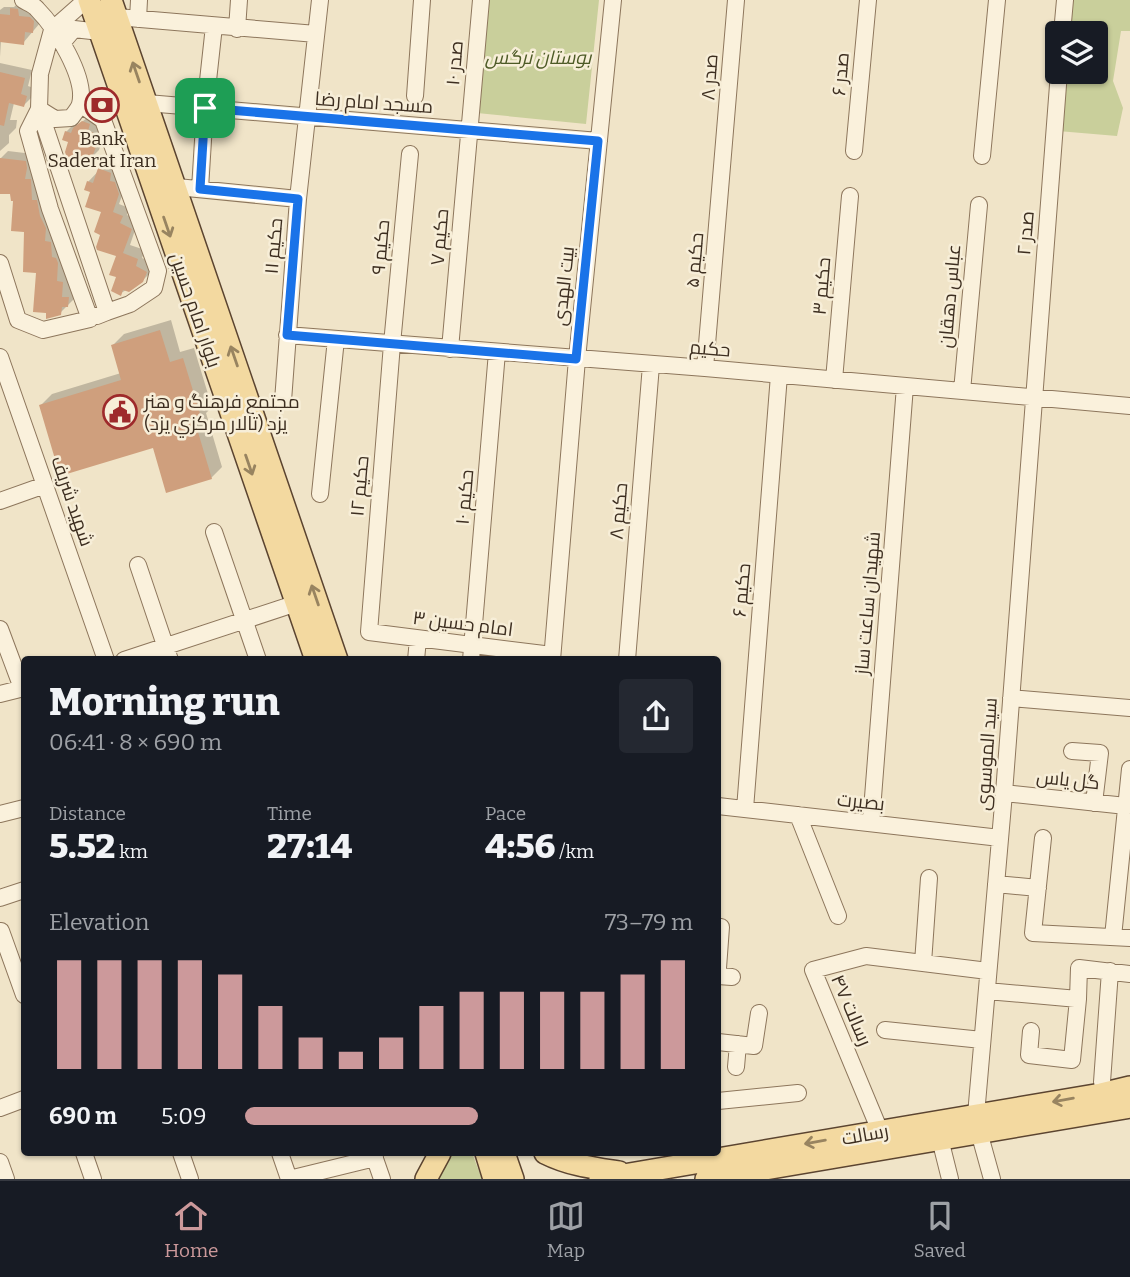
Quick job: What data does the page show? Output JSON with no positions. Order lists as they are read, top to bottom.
{
  "streets": {
    "main road": ["بلوار امام حسین", "رسالت"],
    "street": [
      "صدر ۱۰",
      "صدر ۶",
      "صدر ۸",
      "مسجد امام رضا",
      "صدر ۲",
      "حکیم ۷",
      "حکیم ۱۱",
      "حکیم ۹",
      "حکیم ۵",
      "بیت الهدی",
      "حکیم ۳",
      "عباس دهقان",
      "حکیم",
      "حکیم ۱۲",
      "حکیم ۱۰",
      "شهید شریف",
      "حکیم ۸",
      "حکیم ۶",
      "شهیدان ساعت ساز",
      "امام حسین ۳",
      "سید الموسوی",
      "گل یاس",
      "بصیرت",
      "رسالت ۴۷"
    ]
  },
  "crossings": [
    ["صدر ۱۰", "مسجد امام رضا"],
    ["صدر ۱۰", "حکیم ۷"],
    ["صدر ۸", "حکیم ۵"],
    ["مسجد امام رضا", "حکیم ۷"],
    ["مسجد امام رضا", "حکیم ۱۱"],
    ["مسجد امام رضا", "بیت الهدی"],
    ["مسجد امام رضا", "بلوار امام حسین"],
    ["صدر ۲", "حکیم"],
    ["صدر ۲", "سید الموسوی"],
    ["حکیم ۷", "حکیم"],
    ["حکیم ۱۱", "حکیم"],
    ["حکیم ۹", "حکیم"],
    ["حکیم ۹", "حکیم ۱۲"],
    ["حکیم ۵", "حکیم"],
    ["بیت الهدی", "حکیم"],
    ["حکیم ۳", "حکیم"],
    ["عباس دهقان", "حکیم"],
    ["حکیم", "حکیم ۱۲"],
    ["حکیم", "حکیم ۱۰"],
    ["حکیم", "حکیم ۸"],
    ["حکیم", "حکیم ۶"],
    ["حکیم", "شهیدان ساعت ساز"],
    ["حکیم", "سید الموسوی"],
    ["حکیم ۱۲", "امام حسین ۳"],
    ["حکیم ۱۰", "امام حسین ۳"],
    ["حکیم ۶", "بصیرت"],
    ["شهیدان ساعت ساز", "بصیرت"],
    ["سید الموسوی", "گل یاس"],
    ["سید الموسوی", "بصیرت"],
    ["سید الموسوی", "رسالت"],
    ["رسالت ۴۷", "رسالت"]
  ],
  "parks": ["بوستان نرگس"],
  "places": {
    "bank": ["Bank Saderat Iran"],
    "public building": ["مجتمع فرهنگ و هنر یزد (تالار مركزي یزد)"]
  },
  "page": {
    "heading": ["Morning run", "06:41 · 8 × 690 m"],
    "stats": [
      ["Distance", "5.52 km"],
      ["Time", "27:14"],
      ["Pace", "4:56 /km"]
    ],
    "chart": ["Elevation", "73–79 m"],
    "list": [
      {
        "name": "690 m",
        "note": "5:09"
      }
    ],
    "tabs": ["Home", "Map", "Saved"]
  }
}
